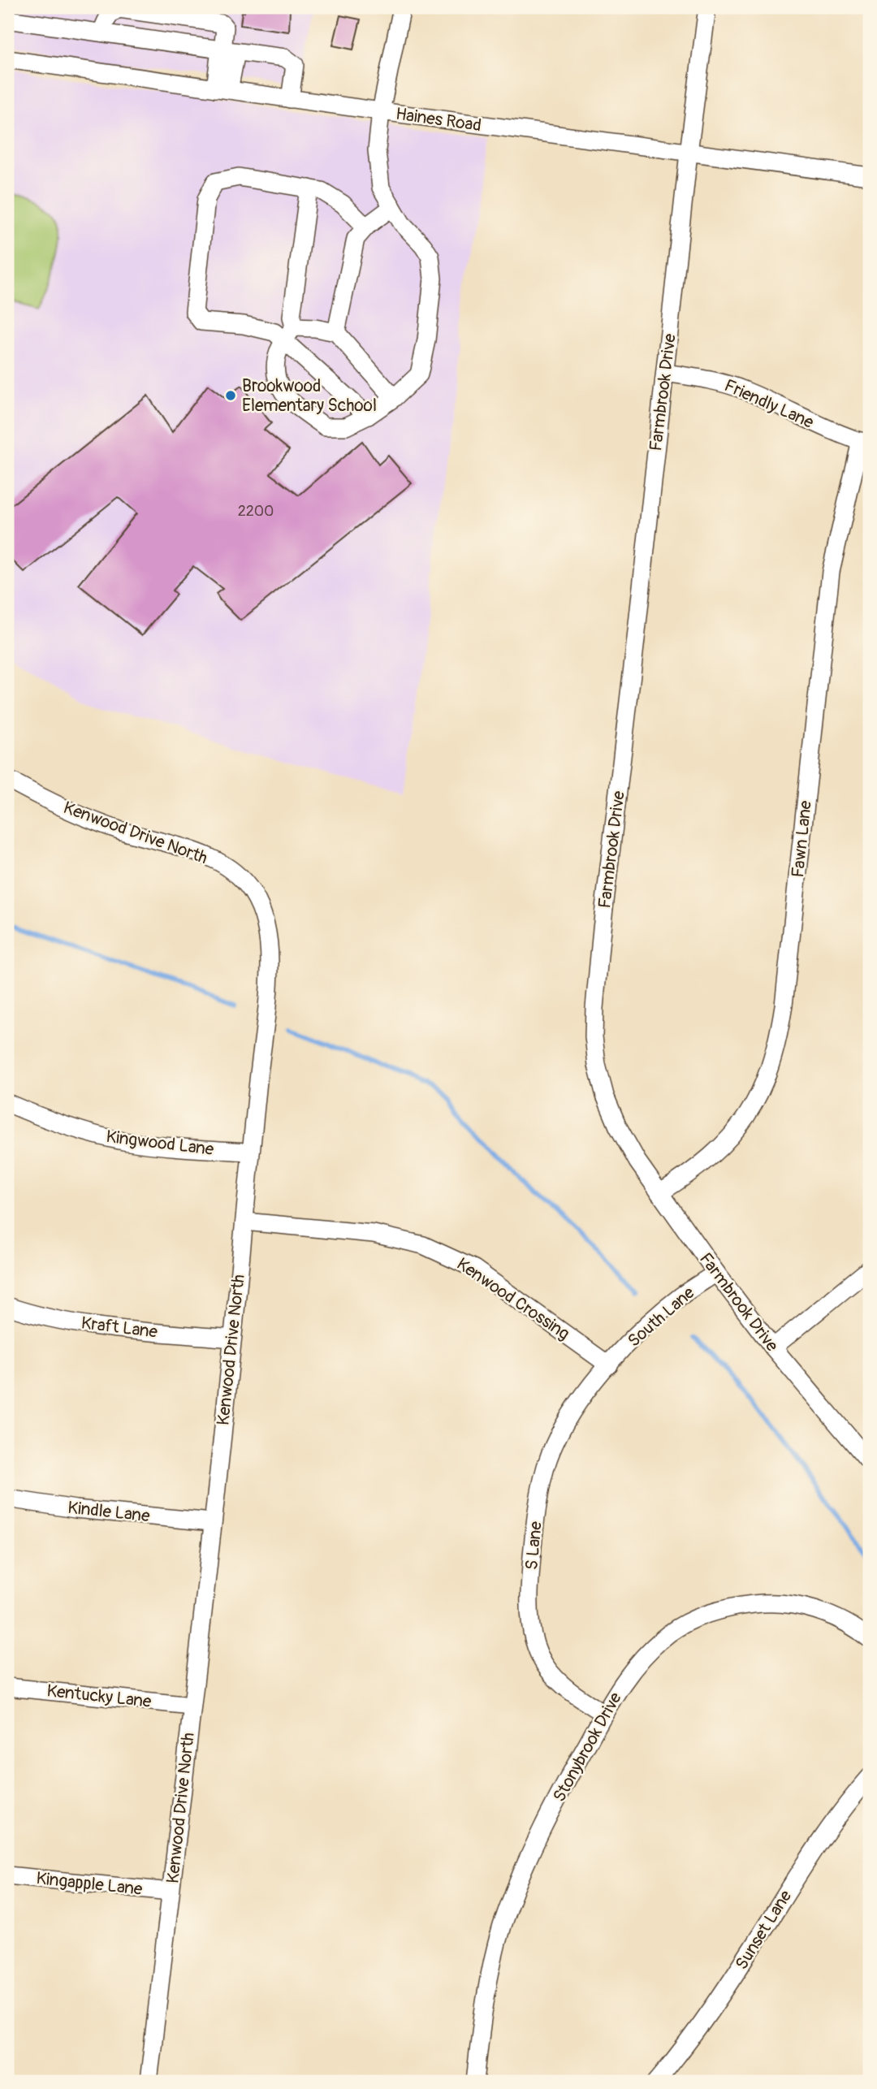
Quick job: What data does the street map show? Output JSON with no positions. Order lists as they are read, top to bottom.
{
  "streets": {
    "street": [
      "Haines Road",
      "Farmbrook Drive",
      "Friendly Lane",
      "Kenwood Drive North",
      "Fawn Lane",
      "Kingwood Lane",
      "Kenwood Crossing",
      "South Lane",
      "Kraft Lane",
      "Kindle Lane",
      "S Lane",
      "Kentucky Lane",
      "Stonybrook Drive",
      "Kingapple Lane",
      "Sunset Lane"
    ]
  },
  "crossings": [
    ["Haines Road", "Farmbrook Drive"],
    ["Farmbrook Drive", "Friendly Lane"],
    ["Farmbrook Drive", "Fawn Lane"],
    ["Farmbrook Drive", "South Lane"],
    ["Friendly Lane", "Fawn Lane"],
    ["Kenwood Drive North", "Kingwood Lane"],
    ["Kenwood Drive North", "Kenwood Crossing"],
    ["Kenwood Drive North", "Kraft Lane"],
    ["Kenwood Drive North", "Kindle Lane"],
    ["Kenwood Drive North", "Kentucky Lane"],
    ["Kenwood Drive North", "Kingapple Lane"],
    ["Kenwood Crossing", "South Lane"],
    ["Kenwood Crossing", "S Lane"],
    ["South Lane", "S Lane"],
    ["S Lane", "Stonybrook Drive"]
  ],
  "places": ["Brookwood Elementary School"],
  "house_numbers": ["2200"]
}
